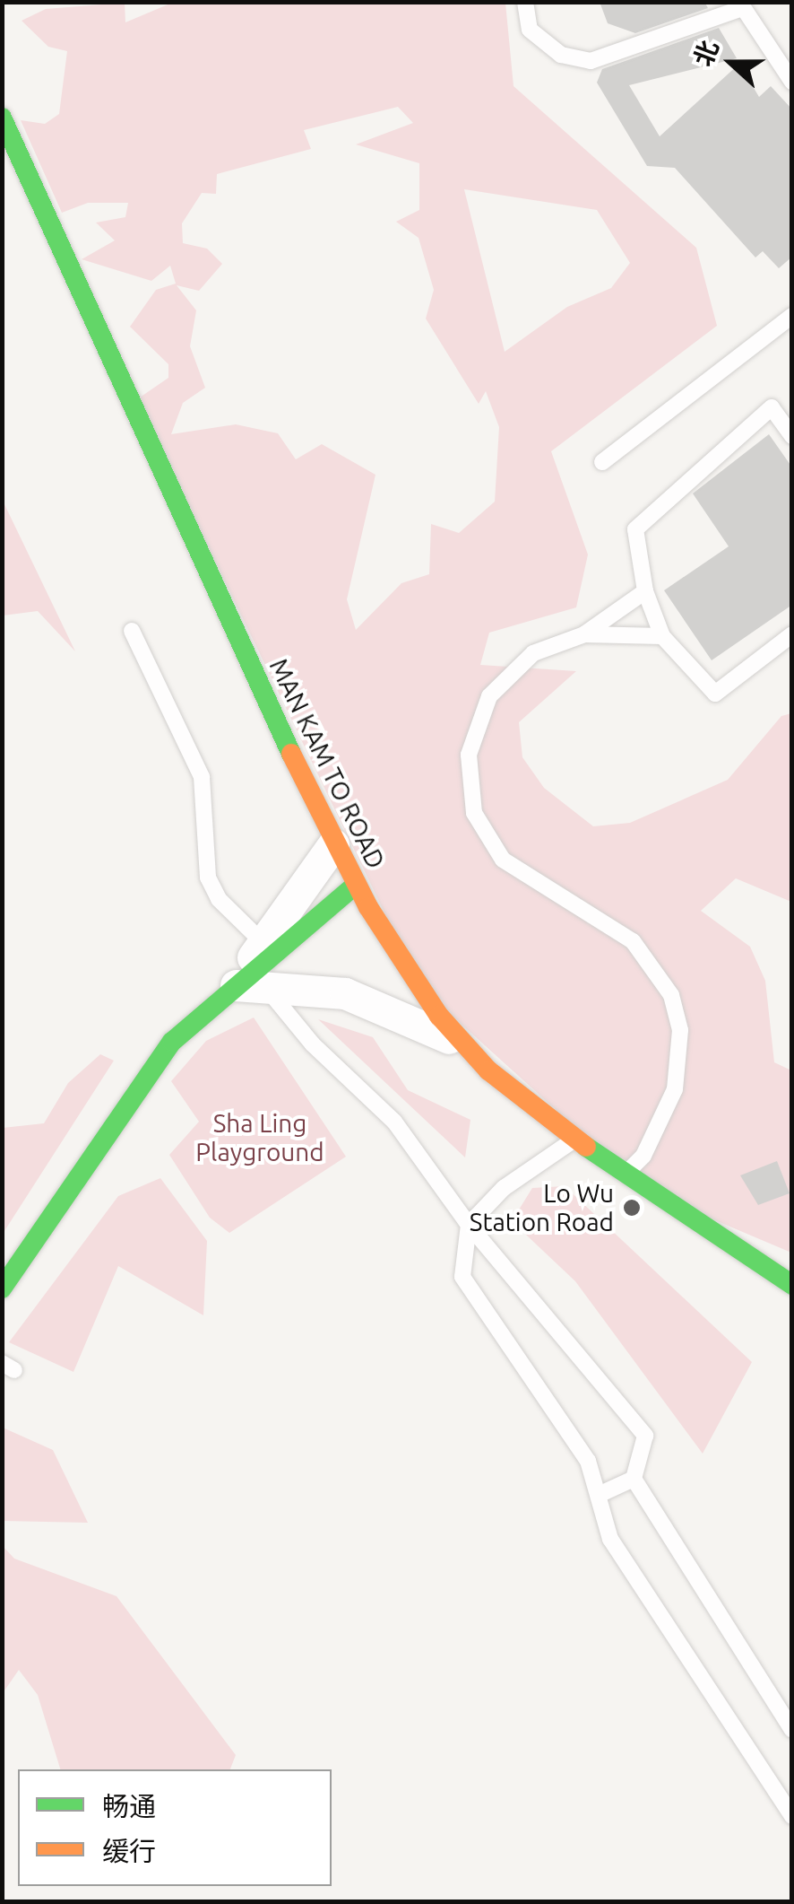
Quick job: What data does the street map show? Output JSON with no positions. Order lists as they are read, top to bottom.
{
  "streets": {
    "main road": ["MAN KAM TO ROAD"]
  },
  "parks": ["Sha Ling Playground"],
  "places": ["Lo Wu Station Road"],
  "legend": ["畅通", "缓行"],
  "north": "left"
}
